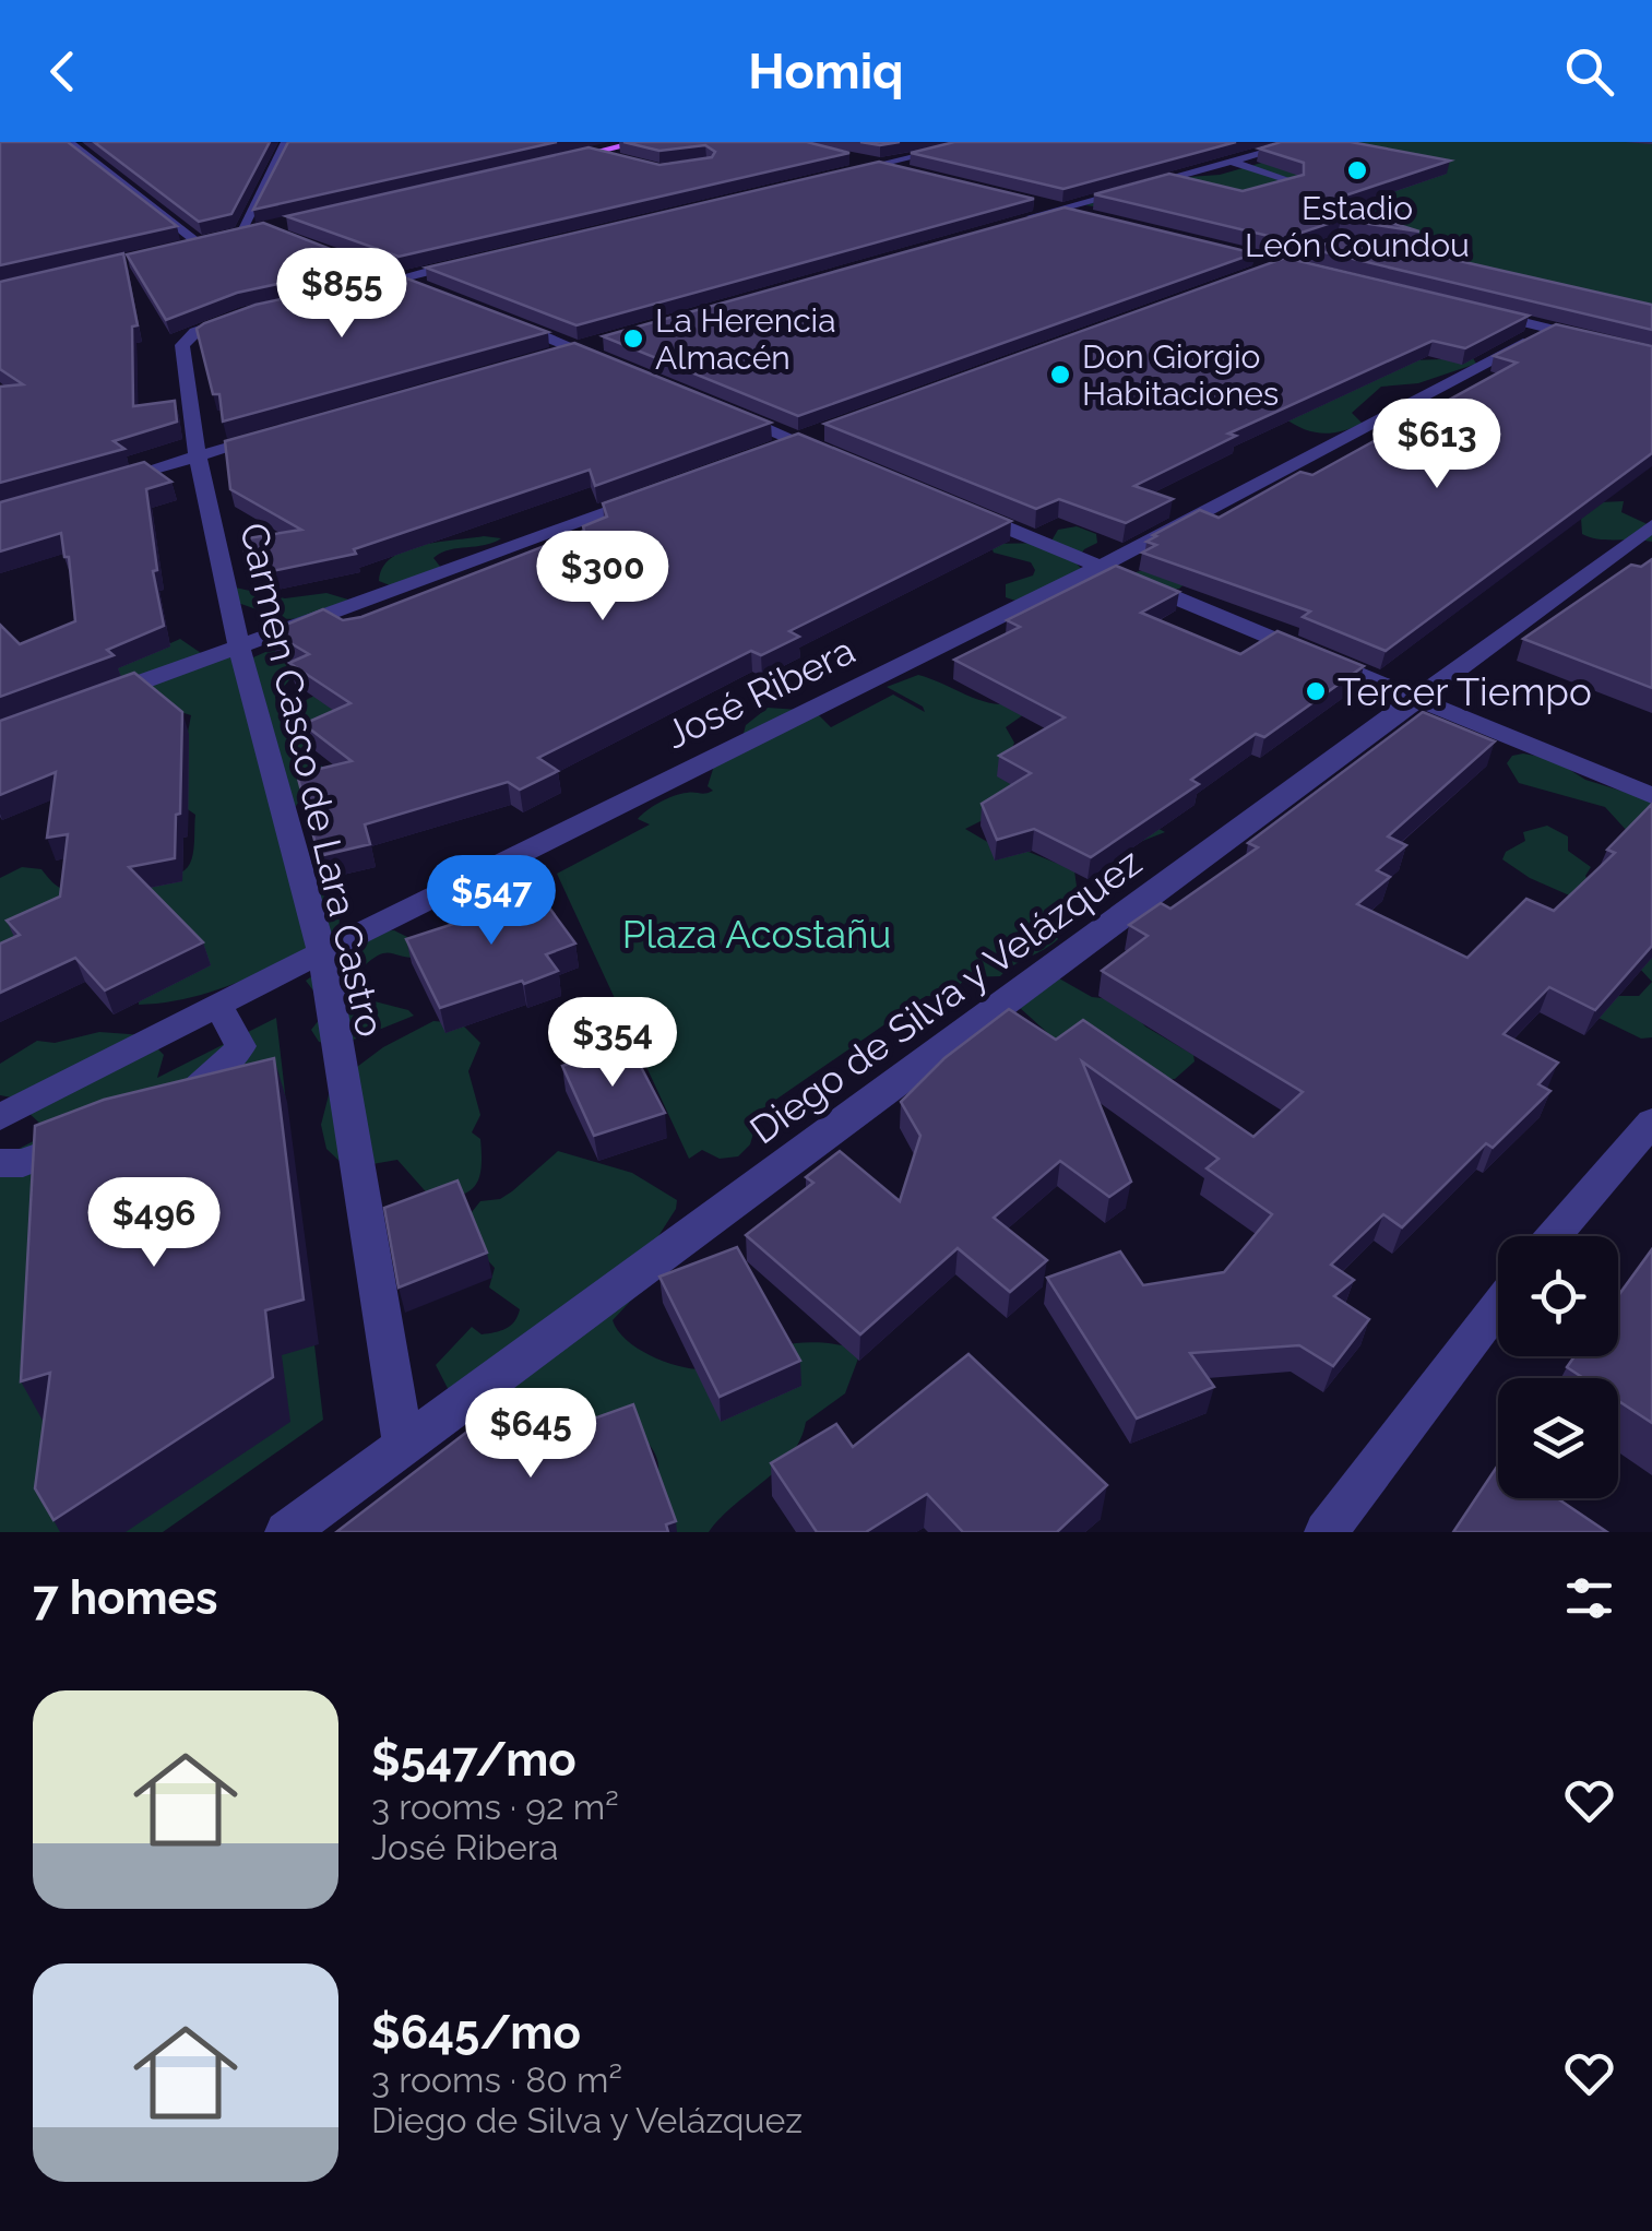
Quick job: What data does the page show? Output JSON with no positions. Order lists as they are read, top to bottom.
{
  "streets": {
    "street": ["José Ribera", "Carmen Casco de Lara Castro", "Diego de Silva y Velázquez"]
  },
  "crossings": [
    ["José Ribera", "Carmen Casco de Lara Castro"],
    ["Carmen Casco de Lara Castro", "Diego de Silva y Velázquez"]
  ],
  "parks": ["Plaza Acostañu"],
  "places": [
    "Estadio León Coundou",
    "La Herencia Almacén",
    "Don Giorgio Habitaciones",
    "Tercer Tiempo"
  ],
  "page": {
    "header": "Homiq",
    "price": [
      "$855",
      "$613",
      "$300",
      "$547",
      "$354",
      "$496",
      "$645"
    ],
    "heading": "7 homes",
    "list": [
      {
        "name": "$547/mo",
        "note": "3 rooms · 92 m² · José Ribera"
      },
      {
        "name": "$645/mo",
        "note": "3 rooms · 80 m² · Diego de Silva y Velázquez"
      }
    ]
  }
}
